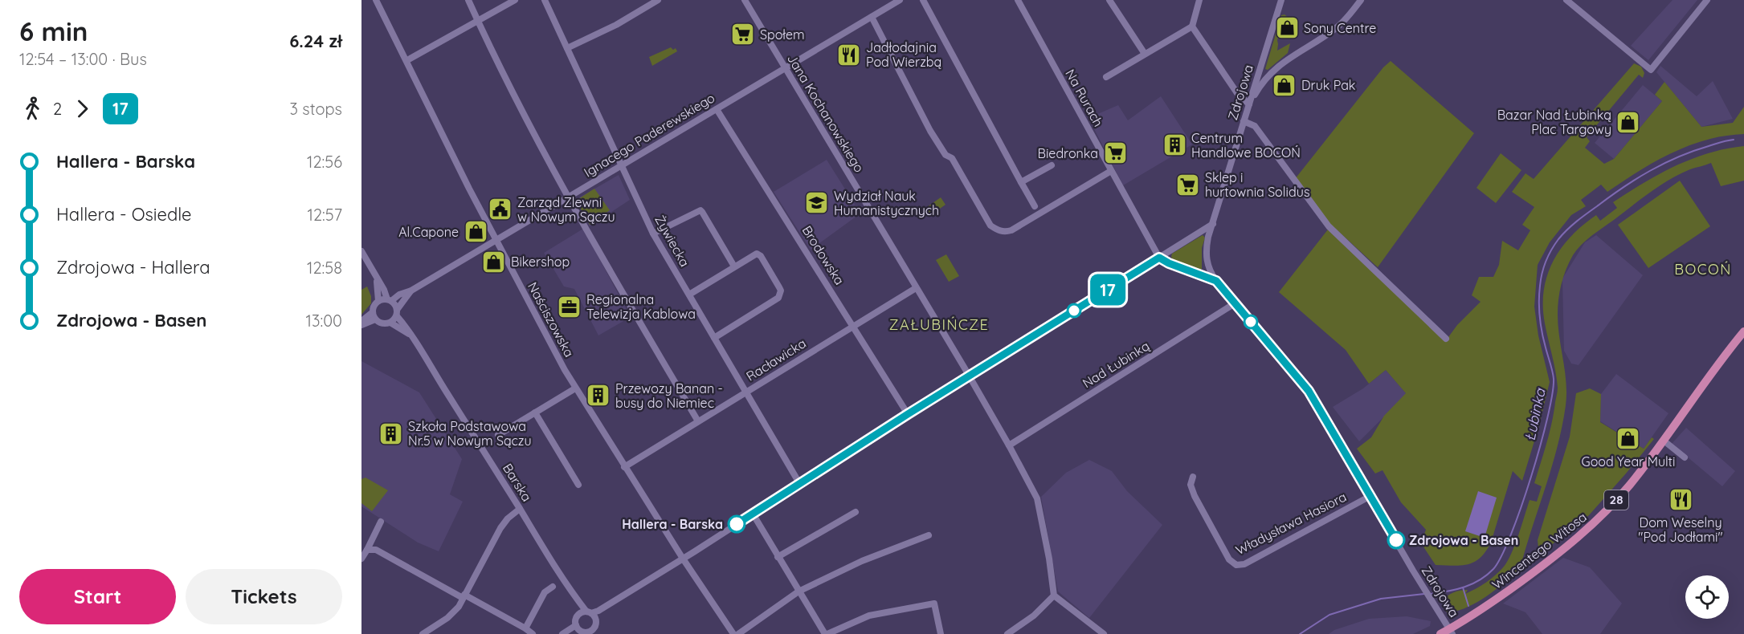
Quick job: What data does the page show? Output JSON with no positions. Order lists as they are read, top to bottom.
{
  "streets": {
    "main road": ["28", "Wincentego Witosa"],
    "street": [
      "Zdrojowa",
      "Na Rurach",
      "Jana Kochanowskiego",
      "Ignacego Paderewskiego",
      "Żywiecka",
      "Brodowska",
      "Naściszowska",
      "Racławicka",
      "Nad Łubinką",
      "Barska",
      "Władysława Hasiora"
    ]
  },
  "crossings": [
    ["Zdrojowa", "Nad Łubinką"],
    ["Zdrojowa", "Władysława Hasiora"],
    ["Zdrojowa", "Wincentego Witosa"],
    ["Jana Kochanowskiego", "Ignacego Paderewskiego"],
    ["Jana Kochanowskiego", "Racławicka"],
    ["Jana Kochanowskiego", "Nad Łubinką"],
    ["Ignacego Paderewskiego", "Żywiecka"],
    ["Ignacego Paderewskiego", "Brodowska"],
    ["Ignacego Paderewskiego", "Naściszowska"],
    ["Ignacego Paderewskiego", "Barska"],
    ["Żywiecka", "Racławicka"],
    ["Brodowska", "Racławicka"],
    ["Naściszowska", "Racławicka"]
  ],
  "districts": ["BOCOŃ", "ZAŁUBIŃCZE"],
  "water": ["Łubinka"],
  "places": {
    "shop": [
      "Sony Centre",
      "Druk Pak",
      "Bazar Nad Łubinką Plac Targowy",
      "Al.Capone",
      "Bikershop",
      "Good Year Multi"
    ],
    "supermarket": ["Społem", "Biedronka", "Sklep i hurtownia Solidus"],
    "restaurant": ["Jadłodajnia Pod Wierzbą", "Dom Weselny \"Pod Jodłami\""],
    "building": ["Centrum Handlowe BOCOŃ", "Przewozy Banan - busy do Niemiec", "Szkoła Podstawowa Nr.5 w Nowym Sączu"],
    "school or university": ["Wydział Nauk Humanistycznych"],
    "public building": ["Zarząd Zlewni w Nowym Sączu"],
    "office": ["Regionalna Telewizja Kablowa"],
    "other": ["Hallera - Barska", "Zdrojowa - Basen"]
  },
  "lines": ["bus line 17"],
  "page": {
    "heading": ["6 min", "12:54 – 13:00 · Bus", "6.24 zł"],
    "on_map": "17",
    "legs": ["2", "17", "3 stops"],
    "list": [
      {
        "name": "Hallera - Barska",
        "value": "12:56"
      },
      {
        "name": "Hallera - Osiedle",
        "value": "12:57"
      },
      {
        "name": "Zdrojowa - Hallera",
        "value": "12:58"
      },
      {
        "name": "Zdrojowa - Basen",
        "value": "13:00"
      }
    ],
    "buttons": ["Start", "Tickets"]
  }
}
